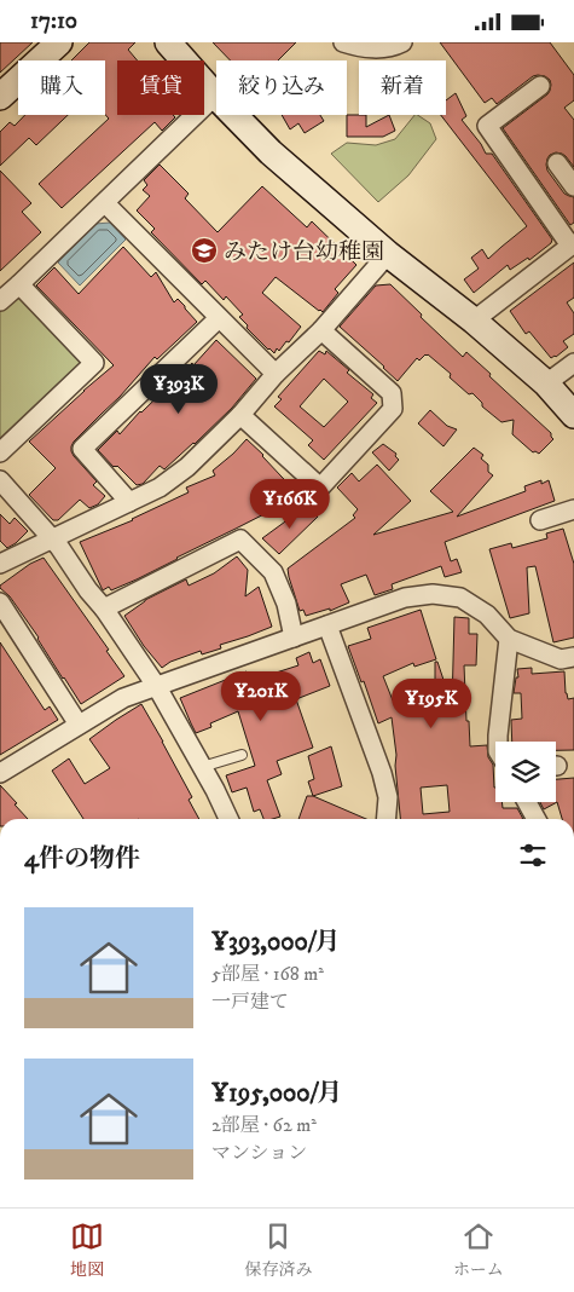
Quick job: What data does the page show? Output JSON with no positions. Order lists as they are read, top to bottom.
{
  "places": {
    "school or university": ["みたけ台幼稚園"]
  },
  "page": {
    "status": "17:10",
    "chip": [
      "購入",
      "賃貸",
      "絞り込み",
      "新着"
    ],
    "price": [
      "¥393K",
      "¥166K",
      "¥201K",
      "¥195K"
    ],
    "heading": "4件の物件",
    "list": [
      {
        "name": "¥393,000/月",
        "note": "5部屋 · 168 m² · 一戸建て"
      },
      {
        "name": "¥195,000/月",
        "note": "2部屋 · 62 m² · マンション"
      }
    ],
    "tabs": ["地図", "保存済み", "ホーム"]
  }
}
